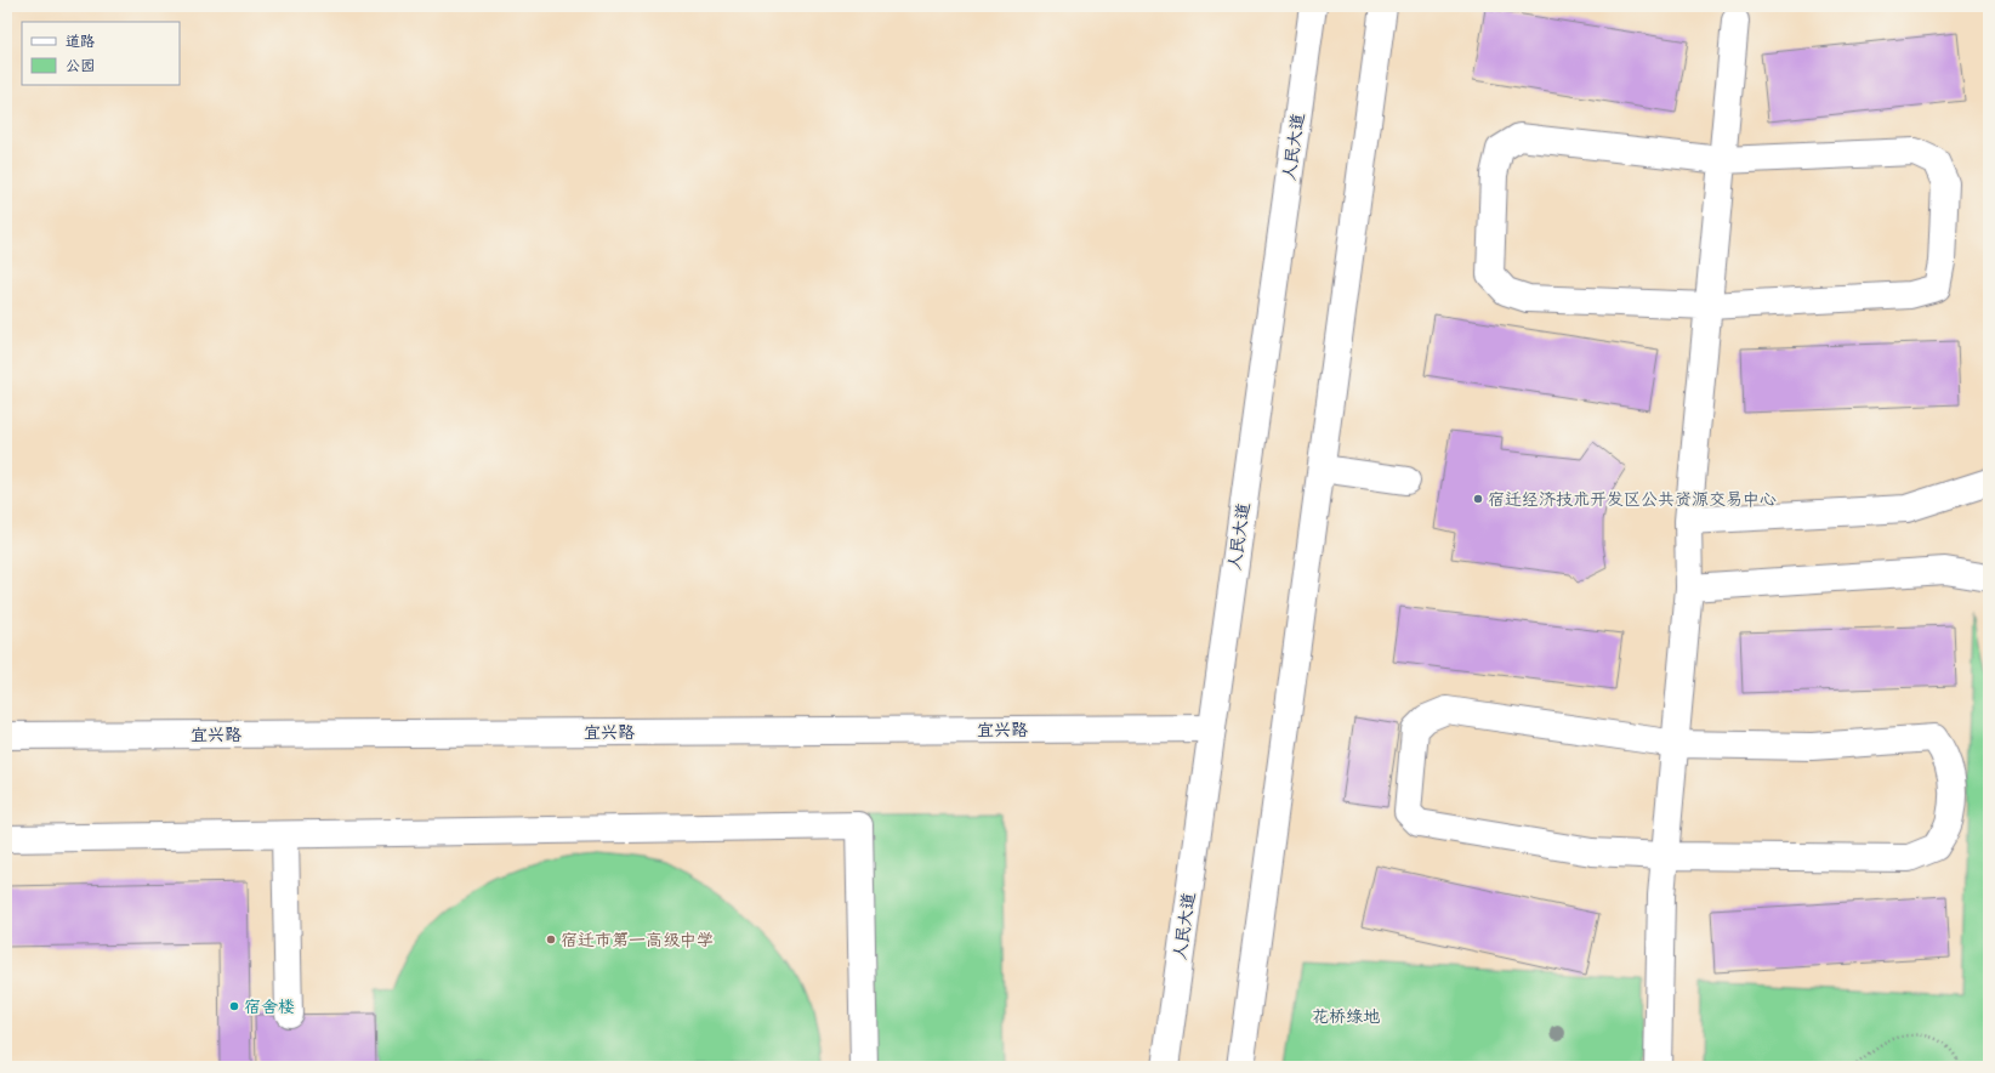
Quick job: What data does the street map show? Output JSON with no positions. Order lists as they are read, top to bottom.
{
  "streets": {
    "main road": ["人民大道", "宜兴路"]
  },
  "crossings": [
    ["人民大道", "宜兴路"]
  ],
  "parks": ["花桥绿地"],
  "places": ["宿迁经济技术开发区公共资源交易中心", "宿迁市第一高级中学", "宿舍楼"],
  "legend": ["道路", "公园"]
}
